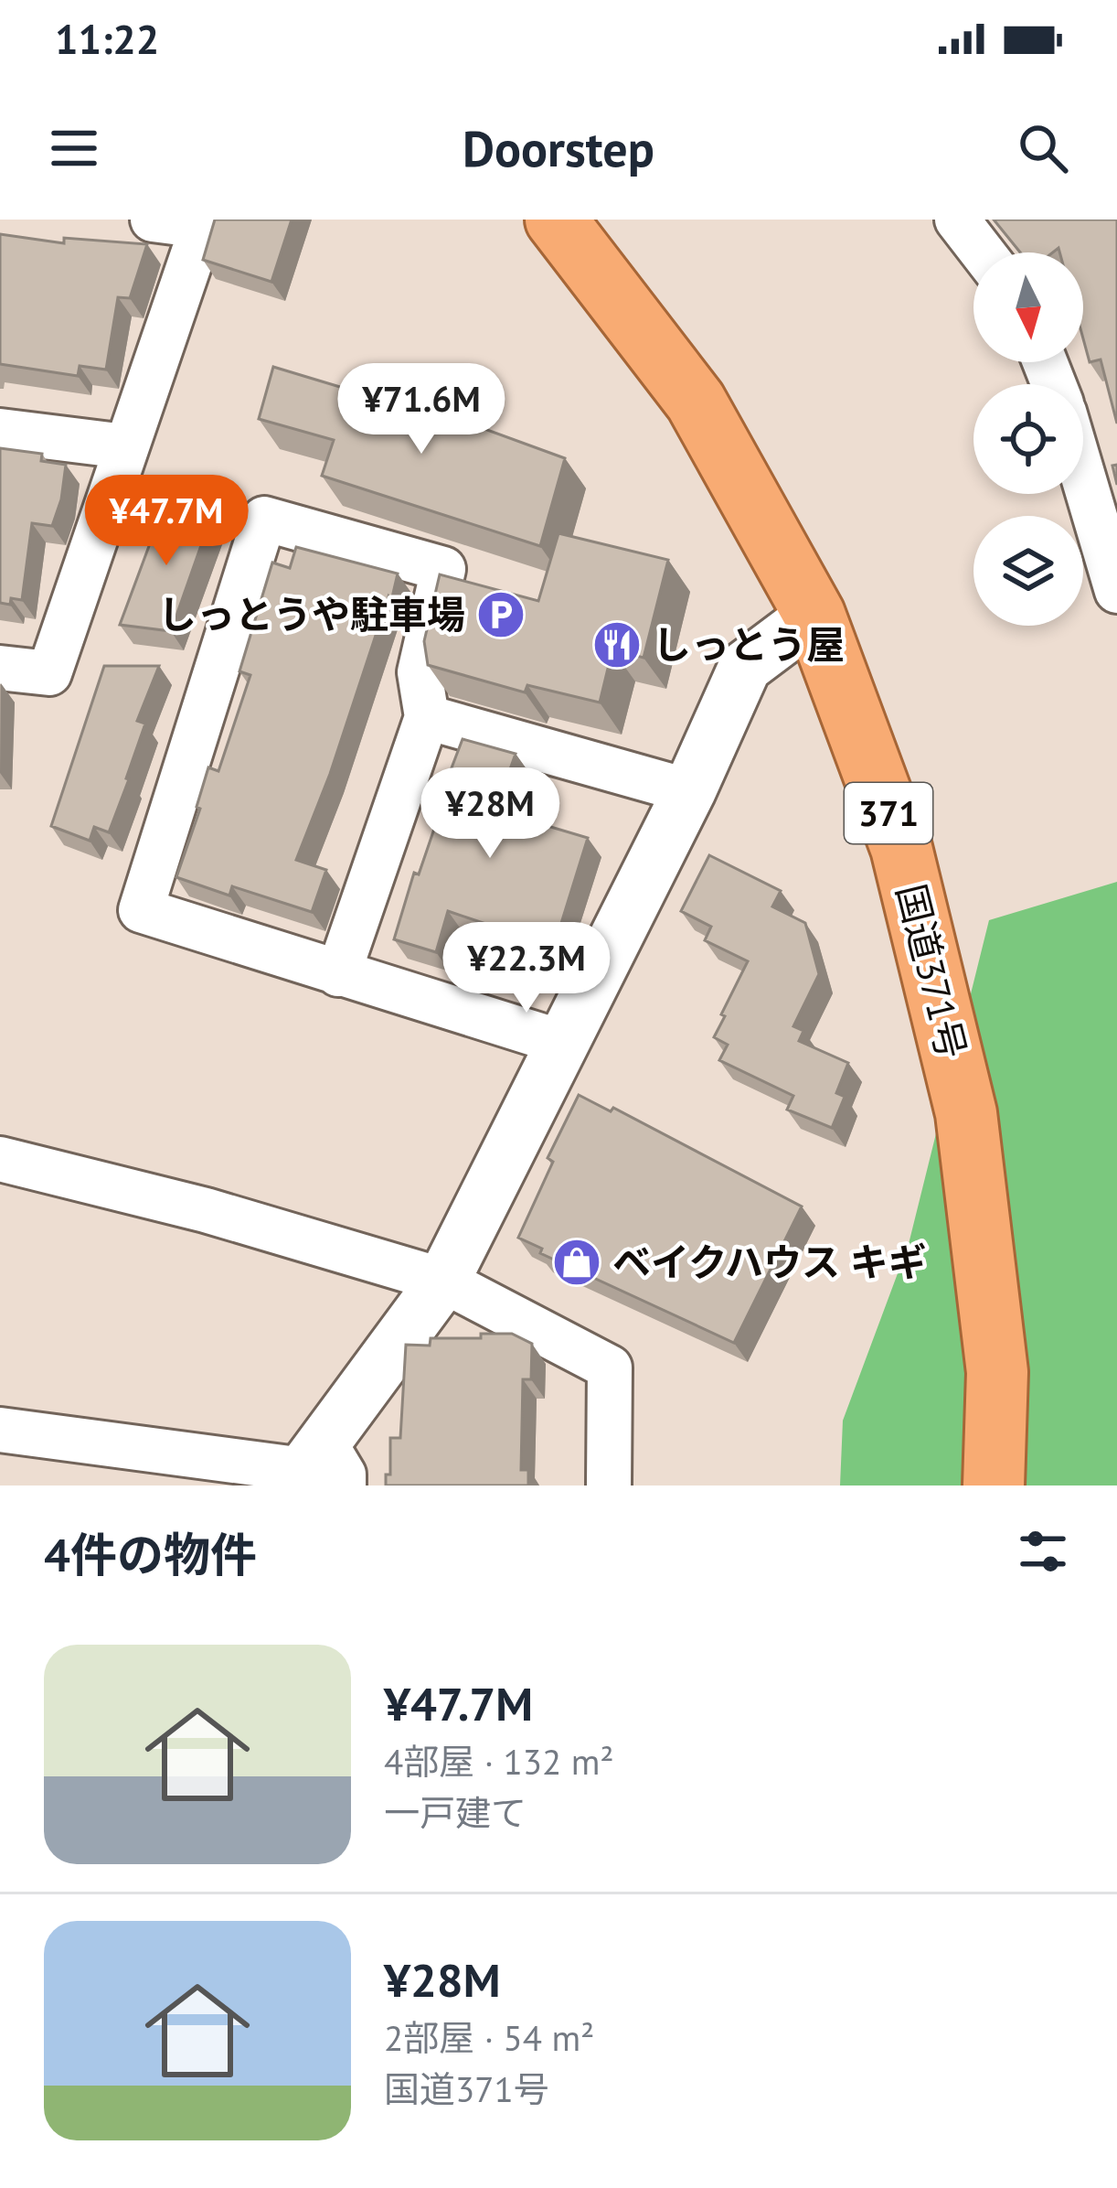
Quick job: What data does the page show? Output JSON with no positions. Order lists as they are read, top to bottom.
{
  "streets": {
    "highway": ["371", "国道371号"]
  },
  "places": {
    "parking": ["しっとうや駐車場"],
    "restaurant": ["しっとう屋"],
    "shop": ["ベイクハウス キギ"]
  },
  "north": "bottom",
  "page": {
    "status": "11:22",
    "header": "Doorstep",
    "price": [
      "¥71.6M",
      "¥47.7M",
      "¥28M",
      "¥22.3M"
    ],
    "heading": "4件の物件",
    "list": [
      {
        "name": "¥47.7M",
        "note": "4部屋 · 132 m² · 一戸建て"
      },
      {
        "name": "¥28M",
        "note": "2部屋 · 54 m² · 国道371号"
      }
    ]
  }
}
